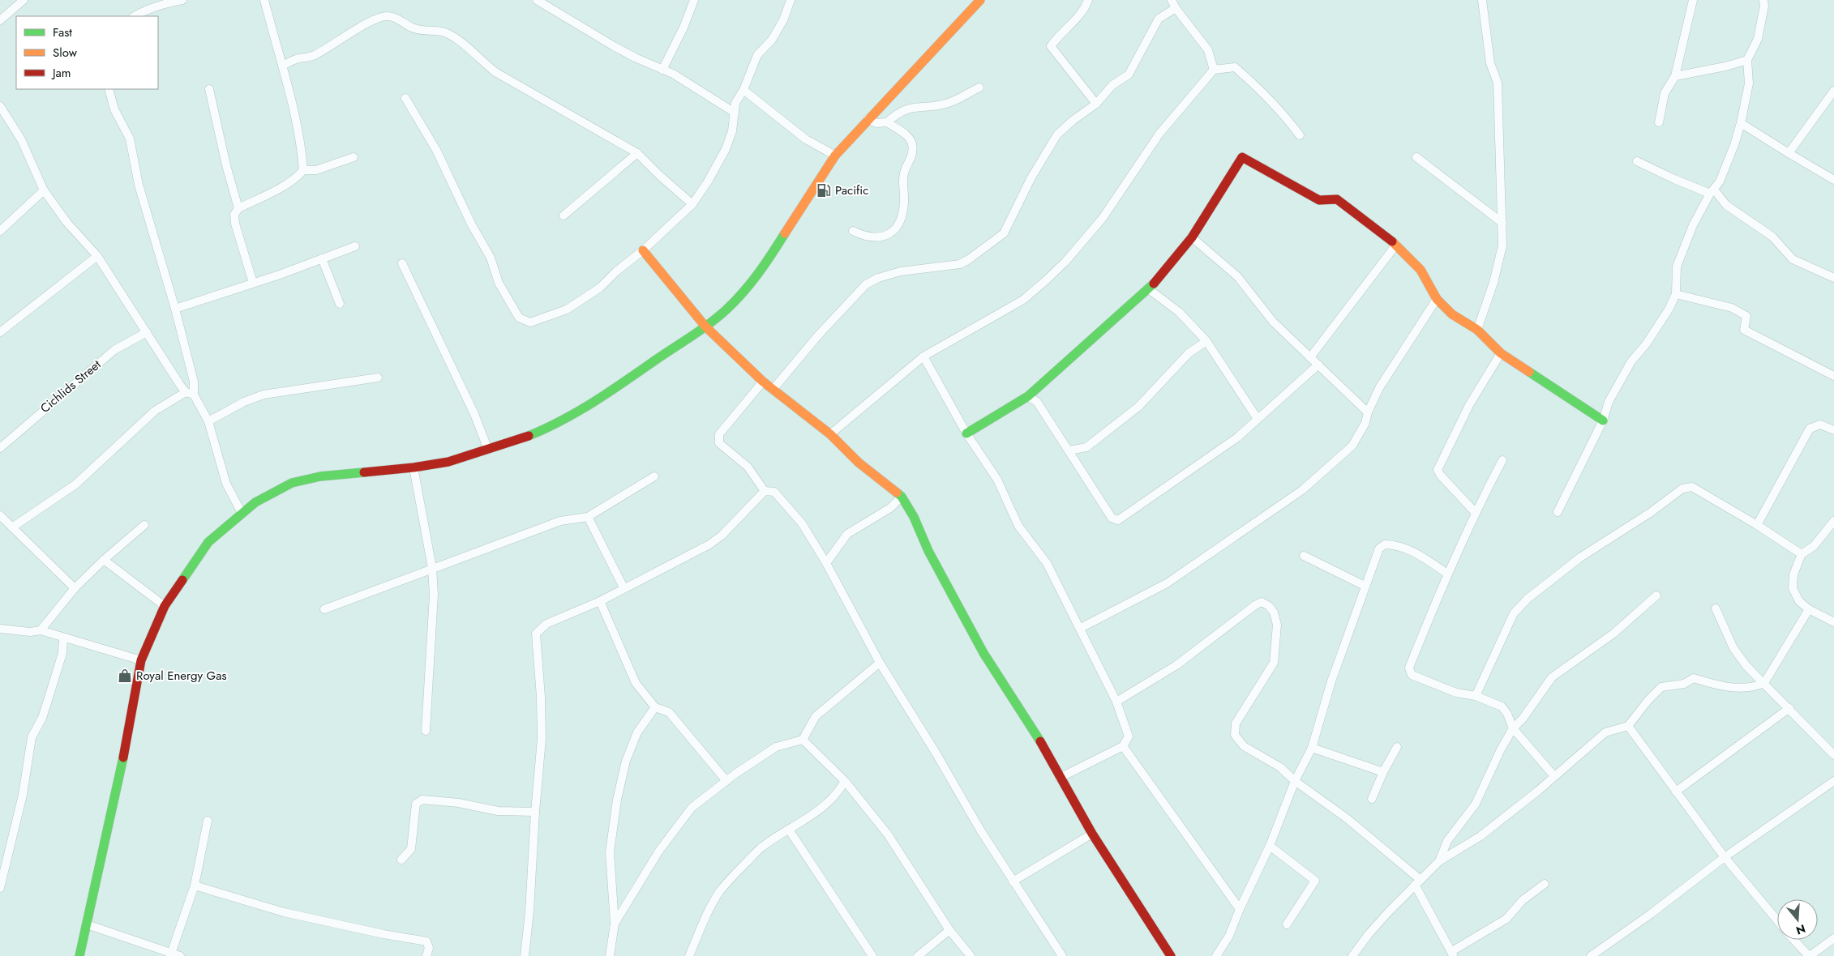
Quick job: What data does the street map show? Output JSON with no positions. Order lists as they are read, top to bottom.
{
  "streets": {
    "street": ["Cichlids Street"]
  },
  "places": {
    "fuel station": ["Pacific"],
    "shop": ["Royal Energy Gas"]
  },
  "legend": ["Fast", "Slow", "Jam"],
  "north": "bottom"
}
